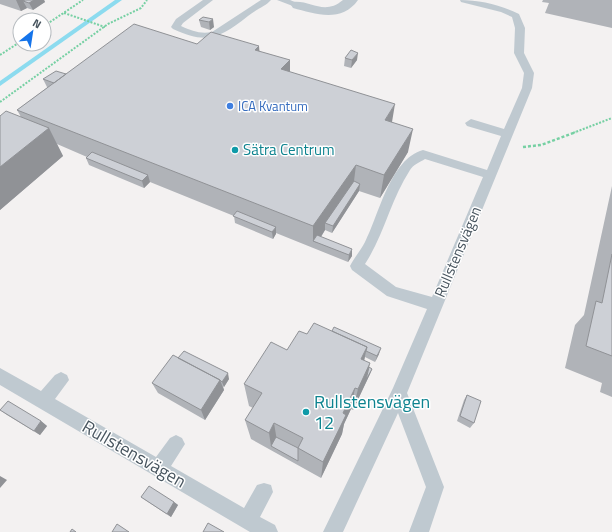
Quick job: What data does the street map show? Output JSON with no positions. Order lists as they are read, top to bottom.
{
  "streets": {
    "lane": ["Rullstensvägen"]
  },
  "places": ["ICA Kvantum", "Sätra Centrum", "Rullstensvägen 12"],
  "north": "top right"
}
